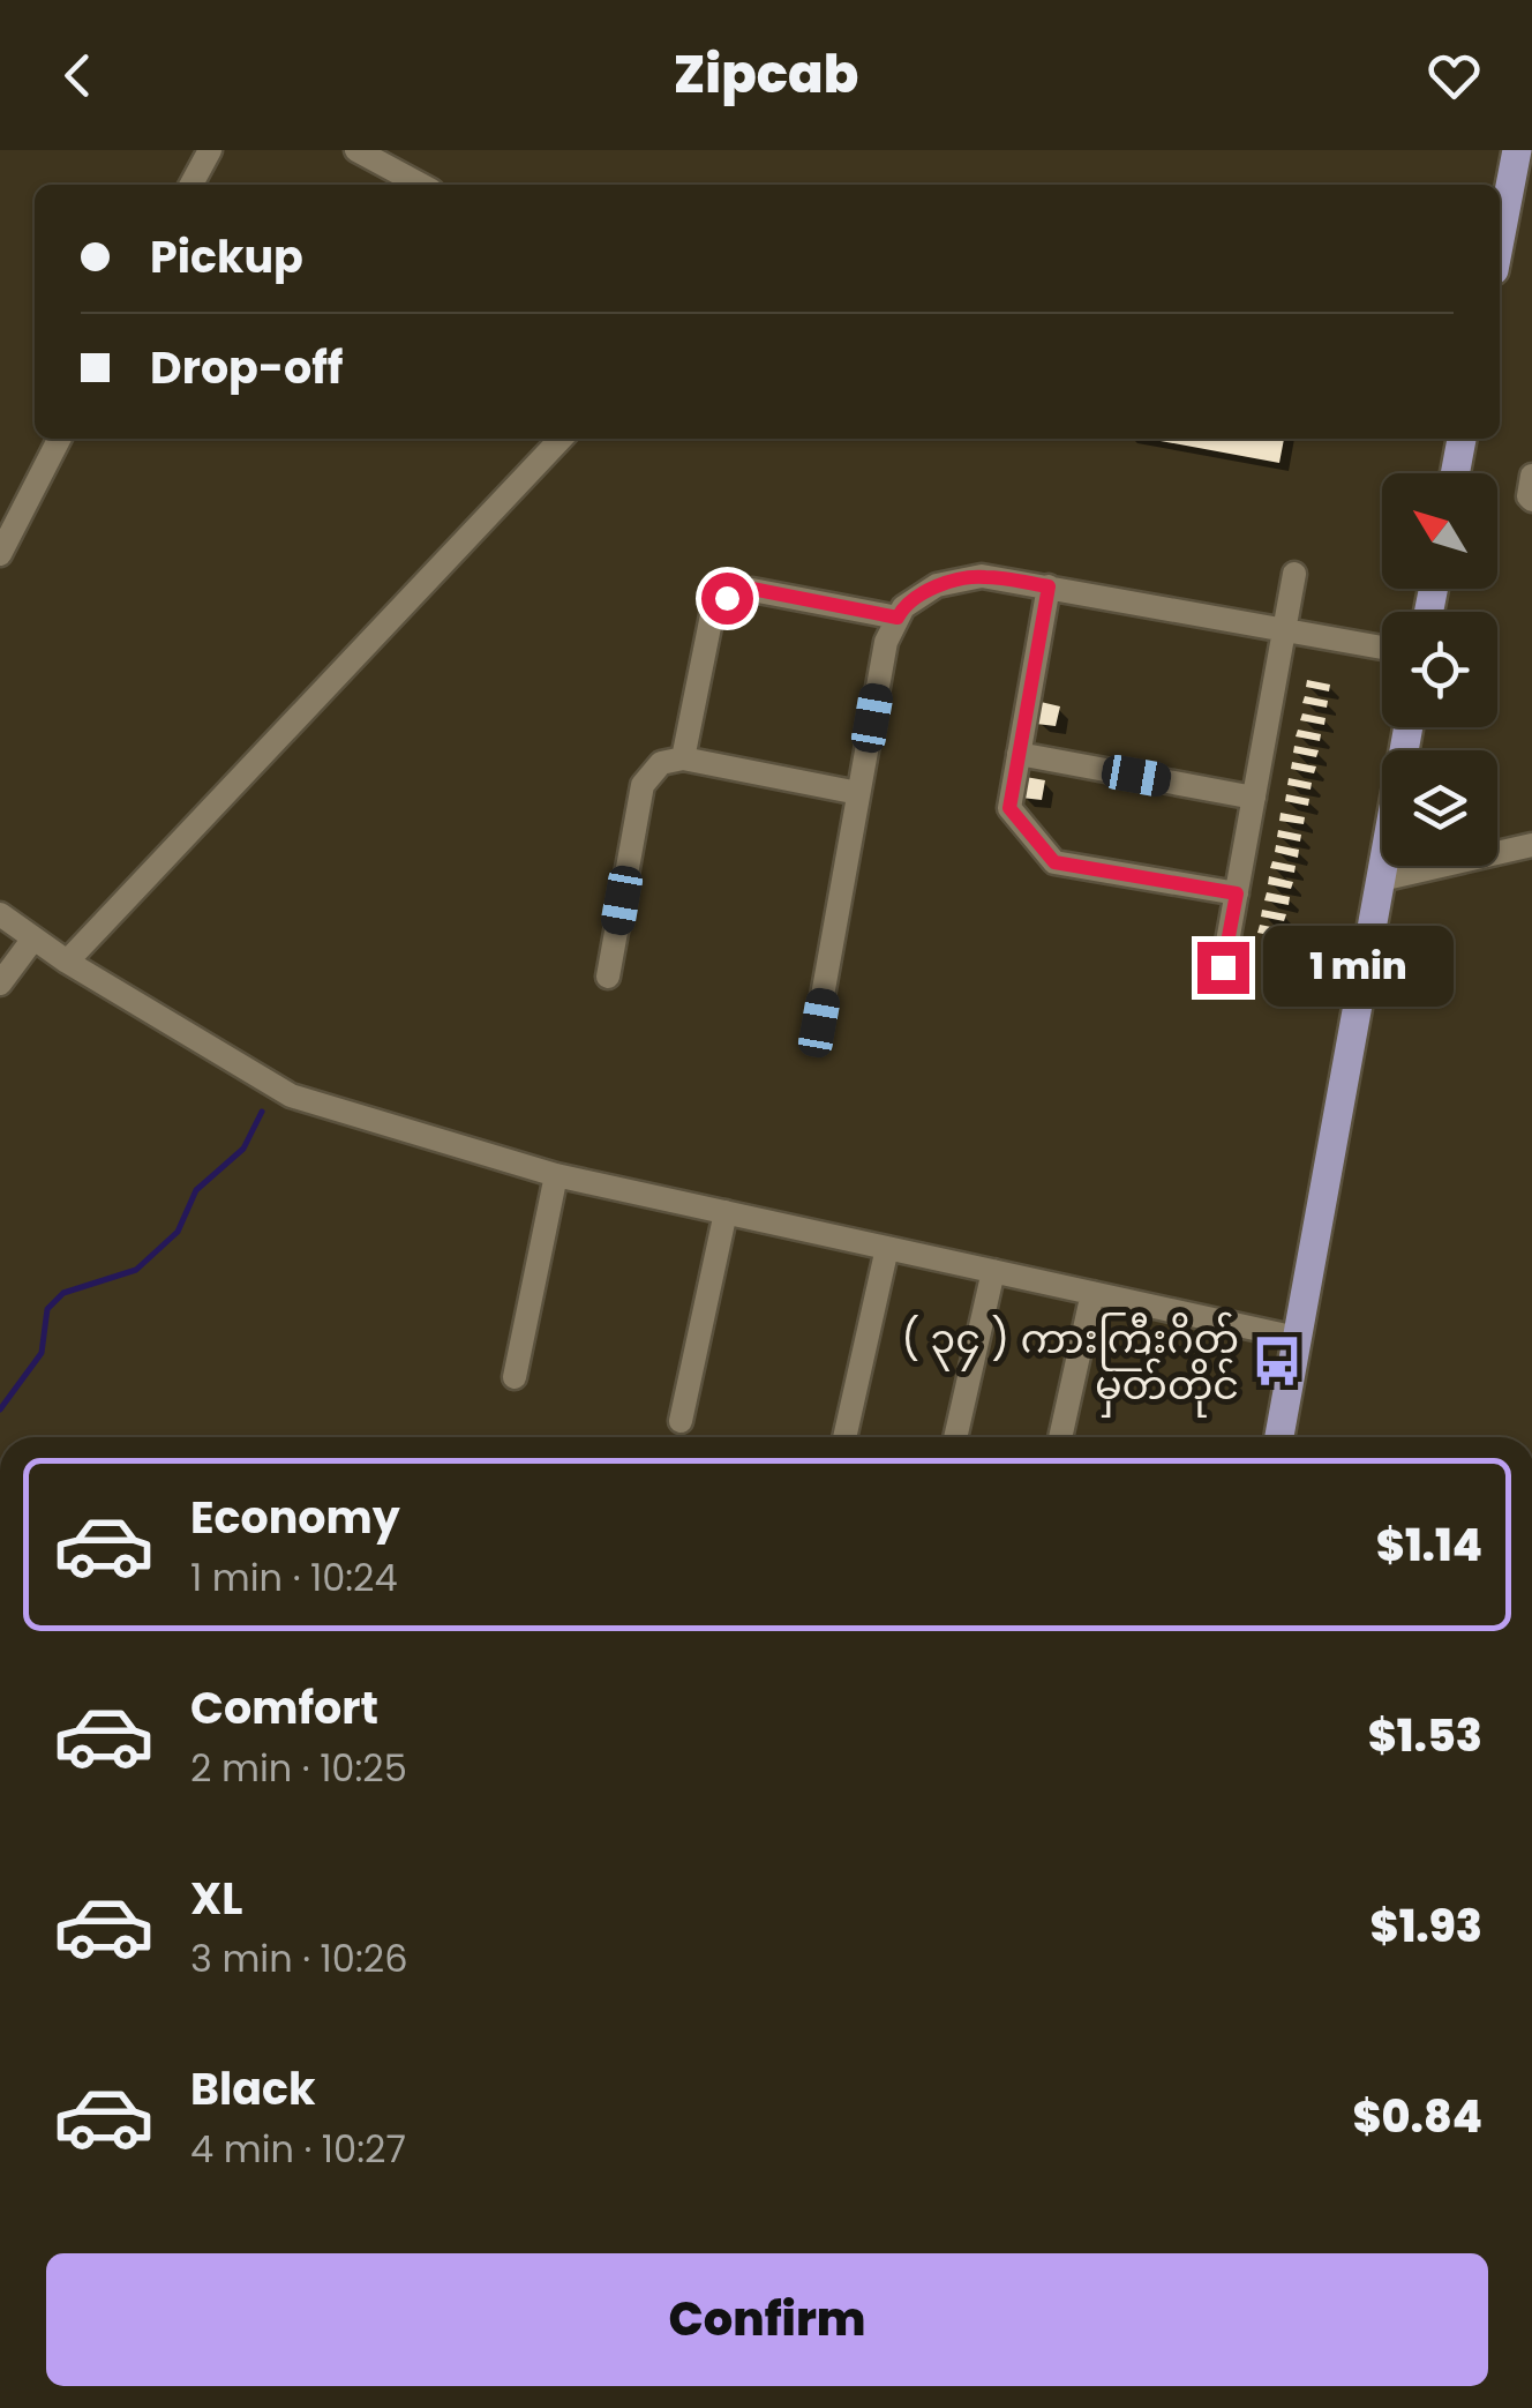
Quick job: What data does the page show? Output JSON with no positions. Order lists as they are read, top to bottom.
{
  "places": {
    "bus stop": ["( ၃၄ ) ကားကြီးဂိတ် မှတ်တိုင်"]
  },
  "north": "top left",
  "page": {
    "header": "Zipcab",
    "banner": ["Pickup", "Drop-off"],
    "bubble": "1 min",
    "list": [
      {
        "name": "Economy",
        "note": "1 min · 10:24",
        "value": "$1.14"
      },
      {
        "name": "Comfort",
        "note": "2 min · 10:25",
        "value": "$1.53"
      },
      {
        "name": "XL",
        "note": "3 min · 10:26",
        "value": "$1.93"
      },
      {
        "name": "Black",
        "note": "4 min · 10:27",
        "value": "$0.84"
      }
    ],
    "buttons": "Confirm"
  }
}
